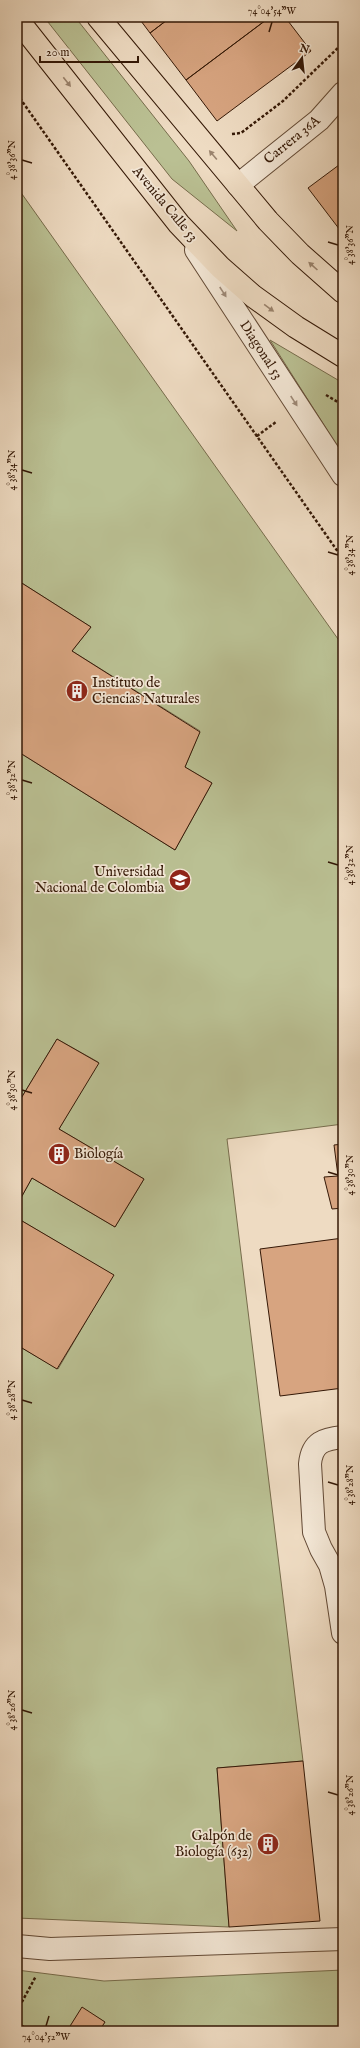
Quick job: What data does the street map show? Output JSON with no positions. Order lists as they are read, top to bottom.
{
  "streets": {
    "main road": ["Avenida Calle 53"],
    "street": ["Carrera 36A", "Diagonal 53"]
  },
  "crossings": [
    ["Avenida Calle 53", "Diagonal 53"]
  ],
  "one_way": ["Diagonal 53"],
  "places": {
    "building": ["Instituto de Ciencias Naturales", "Biología", "Galpón de Biología (632)"],
    "school or university": ["Universidad Nacional de Colombia"]
  },
  "scale_bar": "20 m",
  "north": "top",
  "coordinates": [
    "74°04'54\"W",
    "4°38'36\"N",
    "4°38'34\"N",
    "4°38'32\"N",
    "4°38'30\"N",
    "4°38'28\"N",
    "4°38'26\"N",
    "74°04'52\"W"
  ]
}
